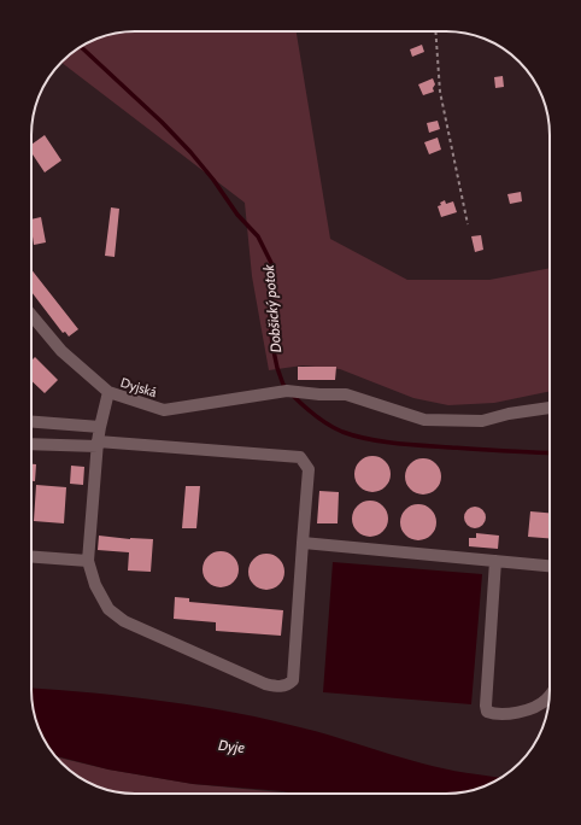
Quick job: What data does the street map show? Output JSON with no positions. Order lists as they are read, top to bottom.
{
  "streets": {
    "street": ["Dyjská"]
  },
  "water": ["Dobšický potok", "Dyje"]
}
